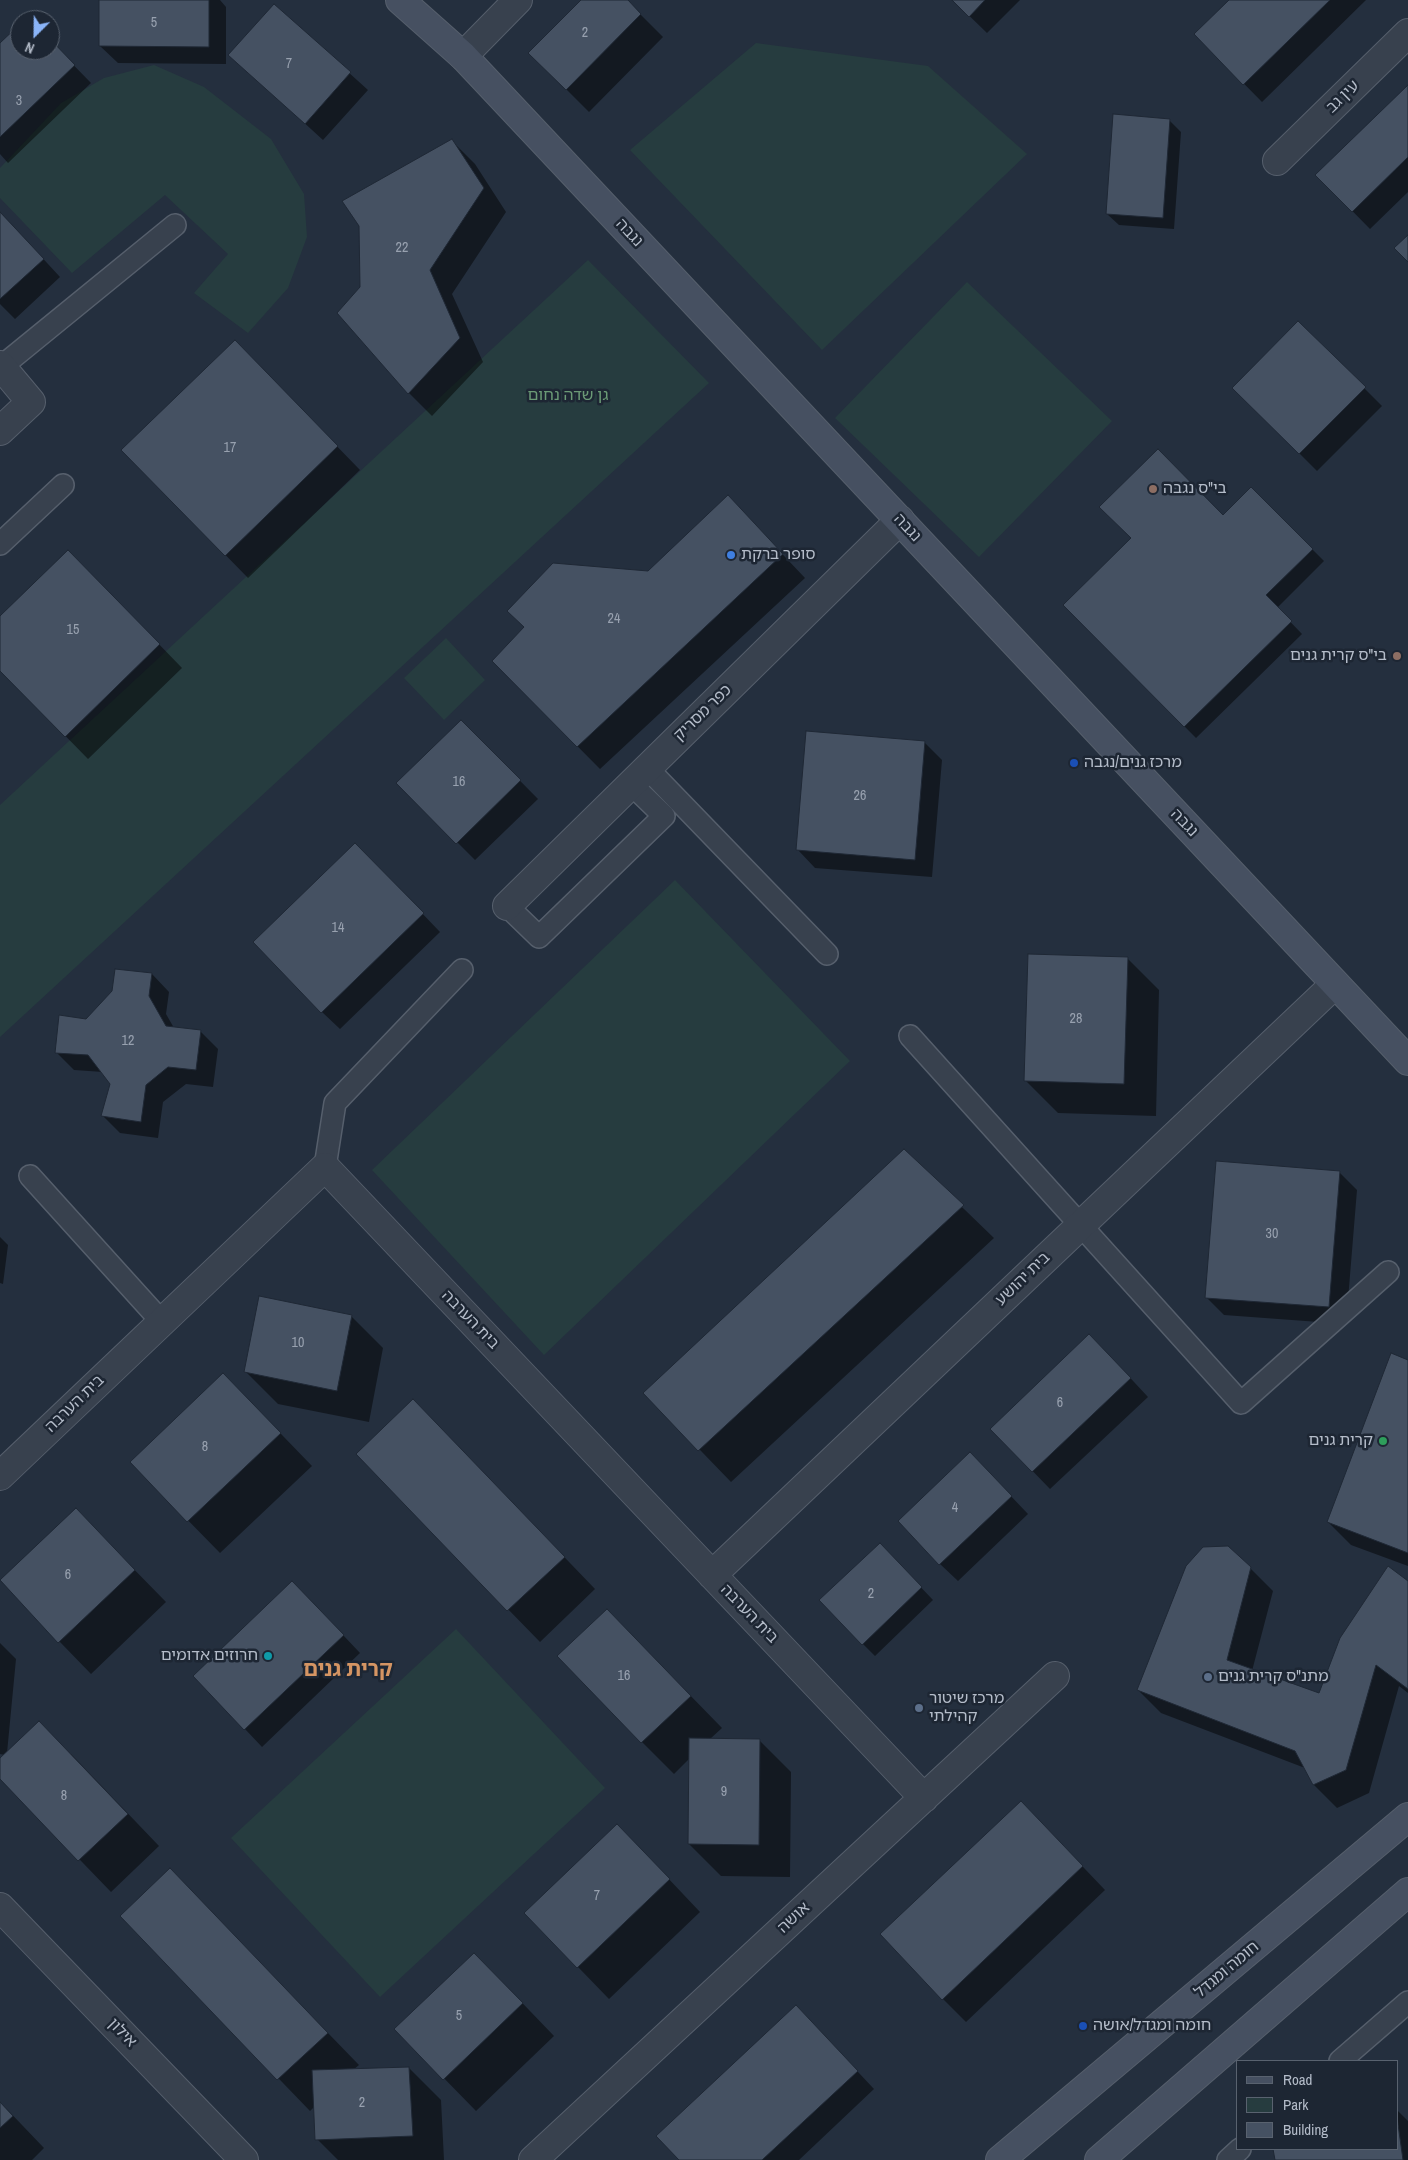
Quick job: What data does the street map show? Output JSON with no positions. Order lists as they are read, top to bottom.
{
  "streets": {
    "street": [
      "עין גב",
      "נגבה",
      "כפר מסריק",
      "בית יהושע",
      "בית הערבה",
      "אושה",
      "חומה ומגדל",
      "אילון"
    ]
  },
  "crossings": [
    ["נגבה", "כפר מסריק"],
    ["נגבה", "בית יהושע"],
    ["בית יהושע", "בית הערבה"],
    ["בית הערבה", "אושה"]
  ],
  "districts": ["קרית גנים"],
  "parks": ["גן שדה נחום"],
  "places": [
    "בי\"ס נגבה",
    "סופר ברקת",
    "בי\"ס קרית גנים",
    "מרכז גנים/נגבה",
    "קרית גנים",
    "חרוזים אדומים",
    "מתנ\"ס קרית גנים",
    "מרכז שיטור קהילתי",
    "חומה ומגדל/אושה"
  ],
  "house_numbers": [
    "5",
    "2",
    "7",
    "3",
    "22",
    "17",
    "24",
    "15",
    "16",
    "26",
    "14",
    "28",
    "12",
    "30",
    "10",
    "6",
    "8",
    "4",
    "6",
    "2",
    "16",
    "9",
    "8",
    "7",
    "5",
    "2"
  ],
  "legend": ["Road", "Park", "Building"],
  "north": "bottom left"
}
